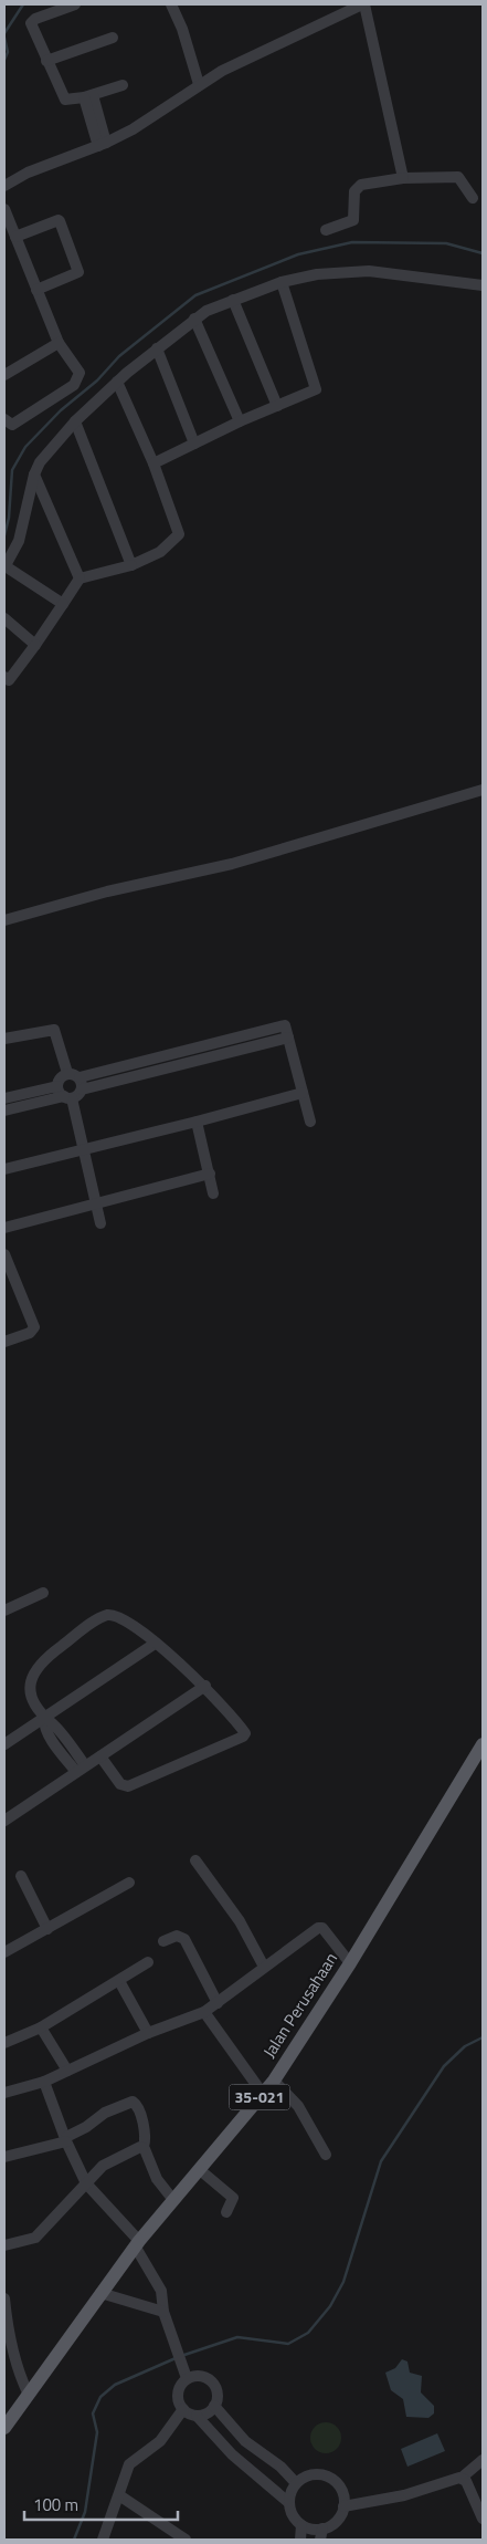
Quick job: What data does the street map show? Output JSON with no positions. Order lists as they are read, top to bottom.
{
  "streets": {
    "main road": ["Jalan Perusahaan", "35-021"]
  },
  "scale_bar": "100 m"
}
